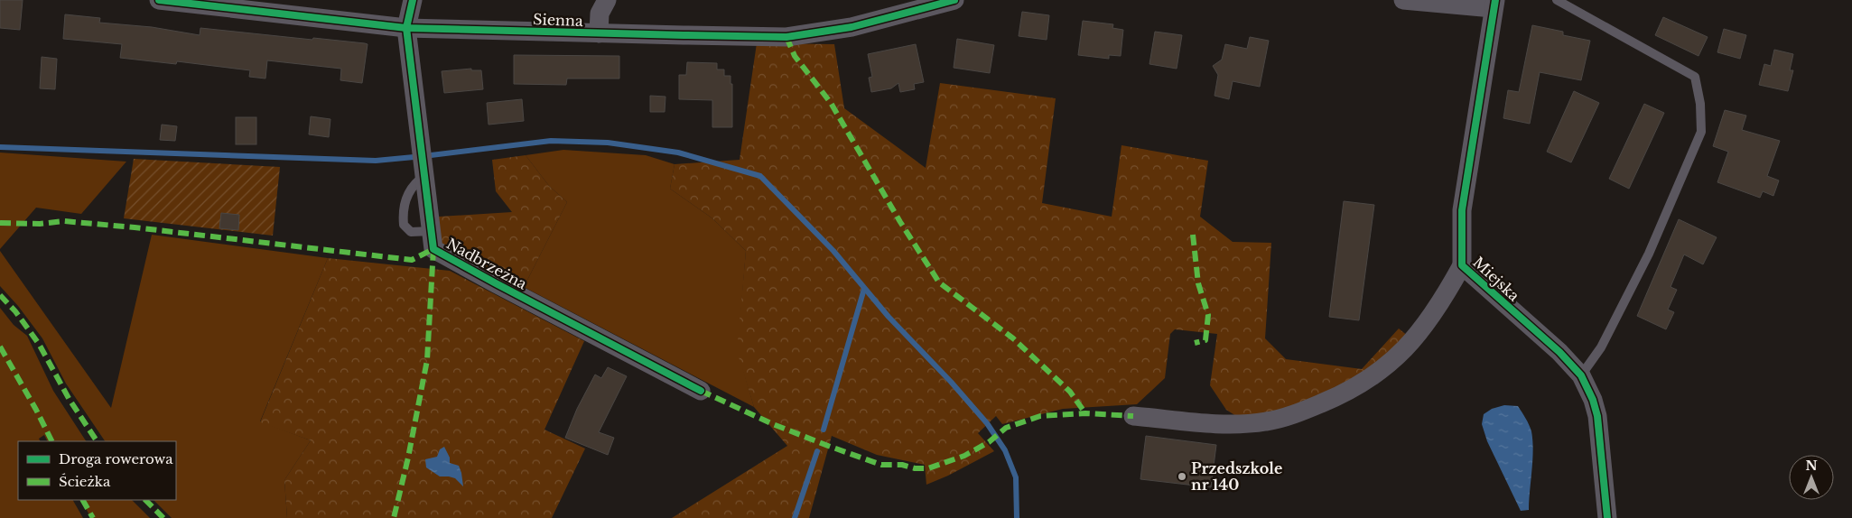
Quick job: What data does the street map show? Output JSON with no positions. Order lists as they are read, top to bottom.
{
  "streets": {
    "street": ["Sienna", "Nadbrzeżna", "Miejska"]
  },
  "crossings": [
    ["Sienna", "Nadbrzeżna"]
  ],
  "places": ["Przedszkole nr 140"],
  "legend": ["Droga rowerowa", "Ścieżka"],
  "north": "top"
}
